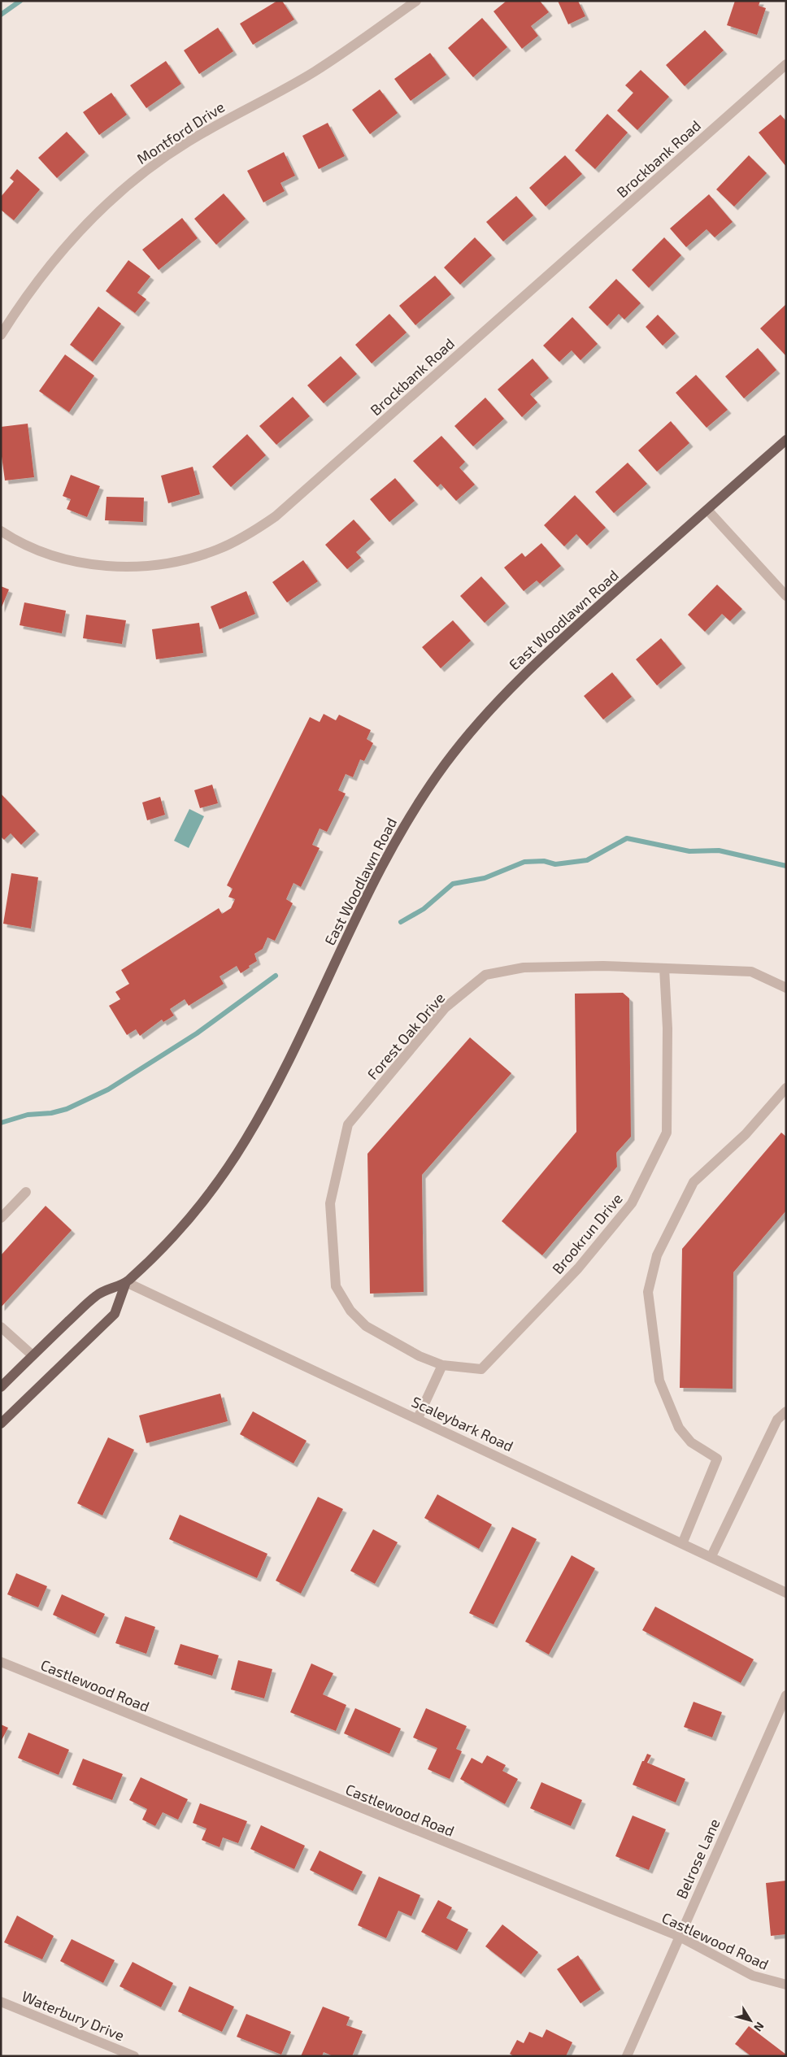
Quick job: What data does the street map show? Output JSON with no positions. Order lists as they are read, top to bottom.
{
  "streets": {
    "main road": ["East Woodlawn Road"],
    "street": [
      "Montford Drive",
      "Brockbank Road",
      "Forest Oak Drive",
      "Brookrun Drive",
      "Scaleybark Road",
      "Castlewood Road",
      "Belrose Lane",
      "Waterbury Drive"
    ]
  },
  "crossings": [
    ["East Woodlawn Road", "Scaleybark Road"],
    ["Forest Oak Drive", "Brookrun Drive"],
    ["Castlewood Road", "Belrose Lane"]
  ],
  "north": "bottom right"
}
